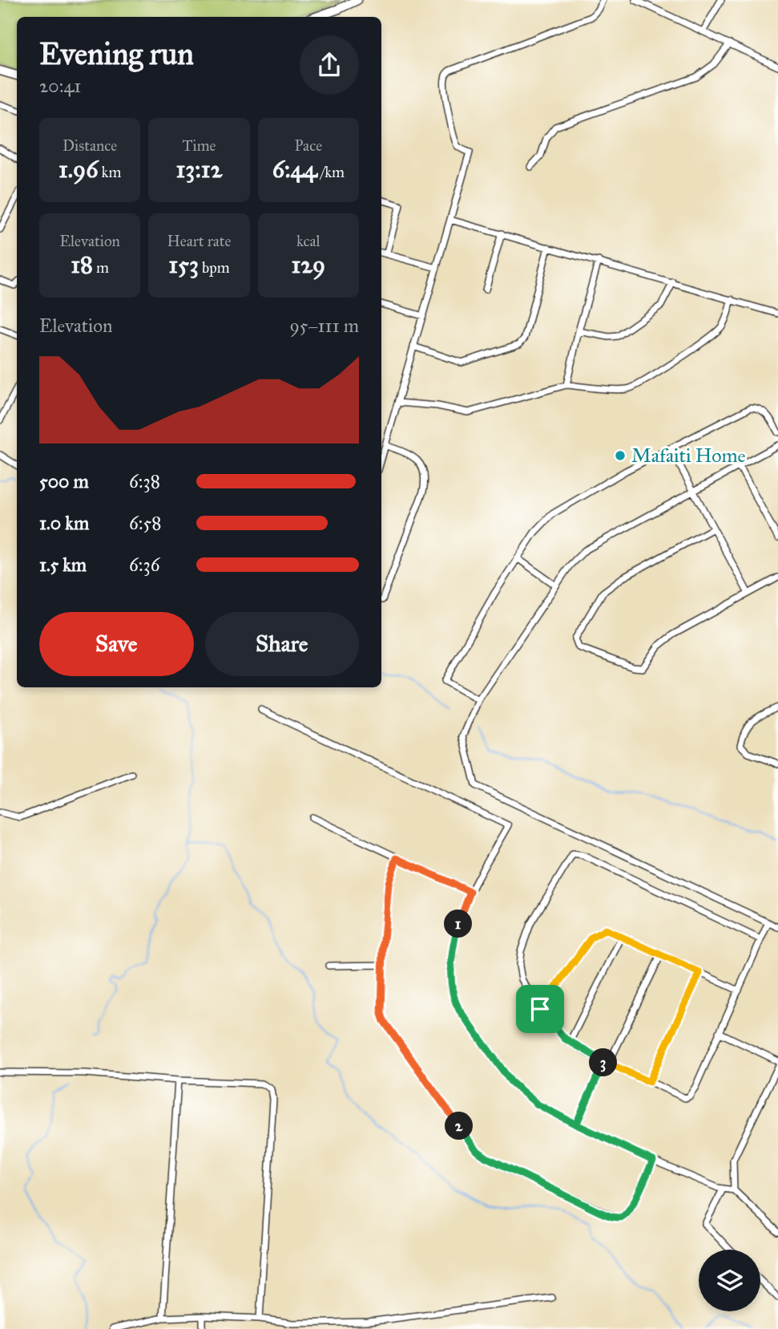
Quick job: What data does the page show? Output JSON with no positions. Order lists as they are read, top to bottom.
{
  "places": ["Mafaiti Home"],
  "page": {
    "heading": ["Evening run", "20:41"],
    "stats": [
      ["Distance", "1.96 km"],
      ["Time", "13:12"],
      ["Pace", "6:44 /km"],
      ["Elevation", "18 m"],
      ["Heart rate", "153 bpm"],
      ["kcal", "129"]
    ],
    "chart": ["Elevation", "95–111 m"],
    "list": [
      {
        "name": "500 m",
        "note": "6:38"
      },
      {
        "name": "1.0 km",
        "note": "6:58"
      },
      {
        "name": "1.5 km",
        "note": "6:36"
      }
    ],
    "buttons": ["Save", "Share"],
    "pins": ["1", "3", "2"]
  }
}
